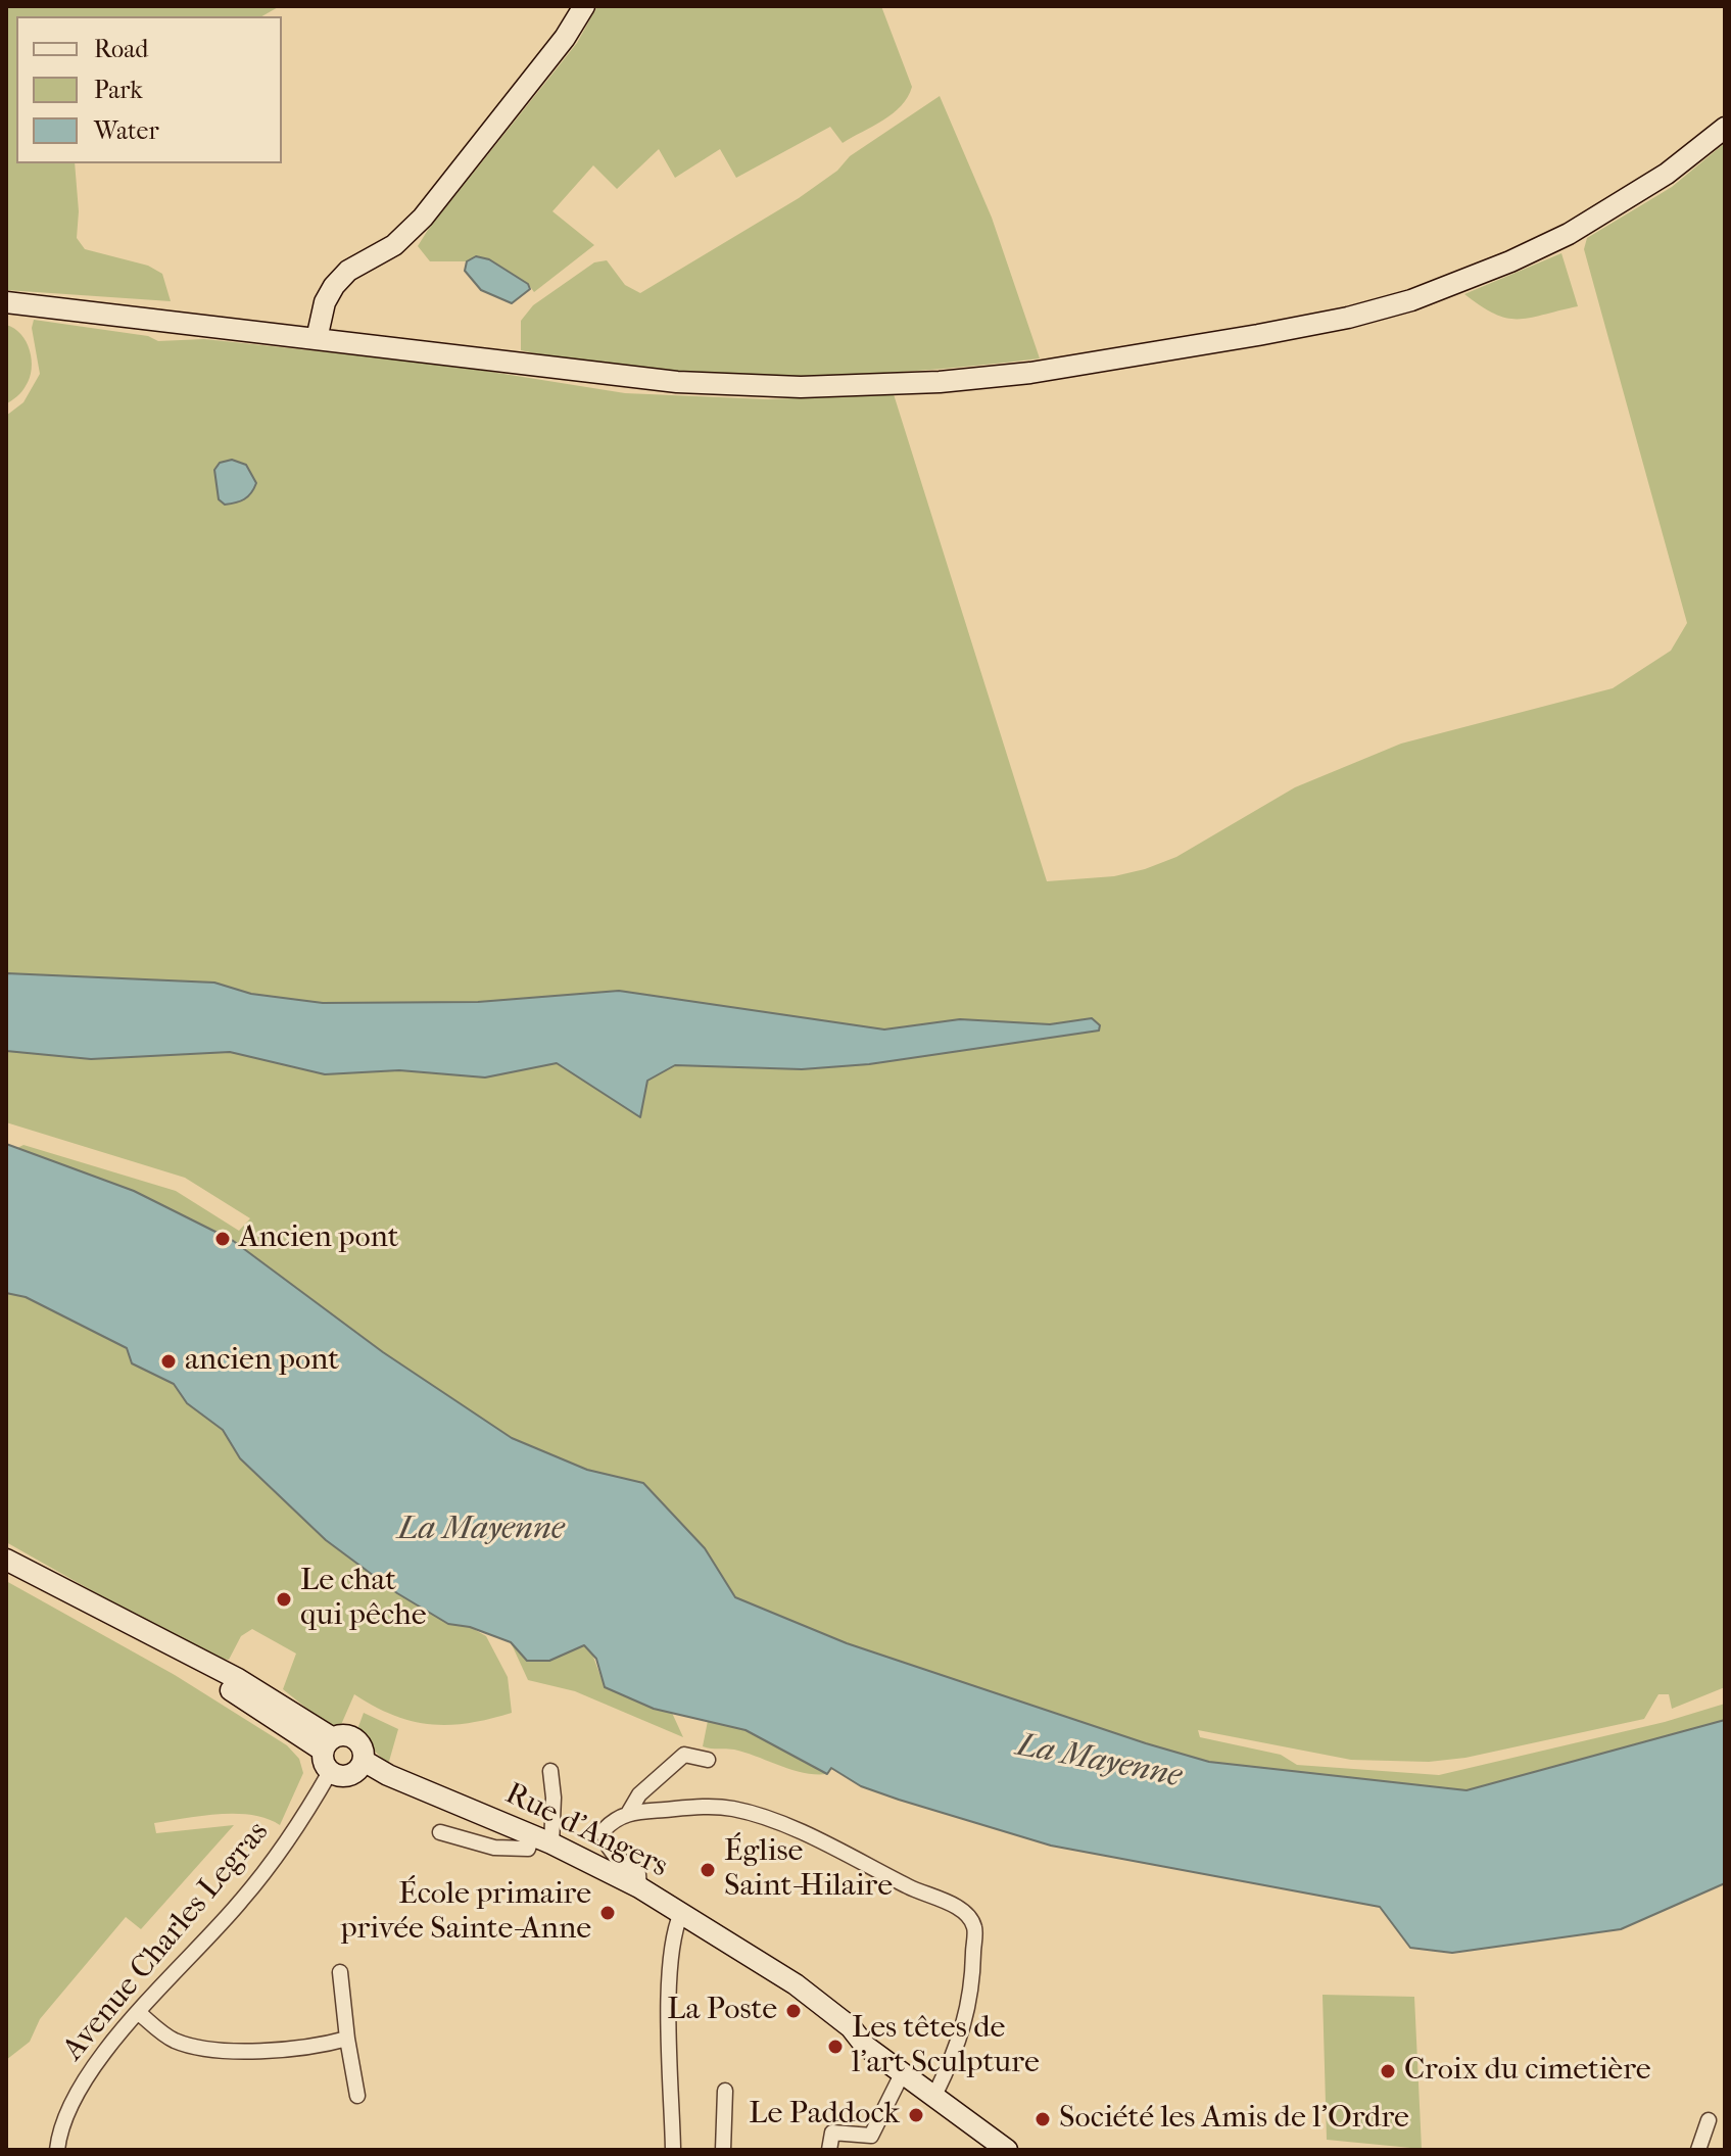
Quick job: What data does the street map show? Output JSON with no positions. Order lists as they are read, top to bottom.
{
  "streets": {
    "street": ["Rue d'Angers", "Avenue Charles Legras"]
  },
  "crossings": [
    ["Rue d'Angers", "Avenue Charles Legras"]
  ],
  "water": ["La Mayenne"],
  "places": [
    "Ancien pont",
    "ancien pont",
    "Le chat qui pêche",
    "Église Saint-Hilaire",
    "École primaire privée Sainte-Anne",
    "La Poste",
    "Les têtes de l'art Sculpture",
    "Croix du cimetière",
    "Le Paddock",
    "Société les Amis de l'Ordre"
  ],
  "legend": ["Road", "Park", "Water"]
}
